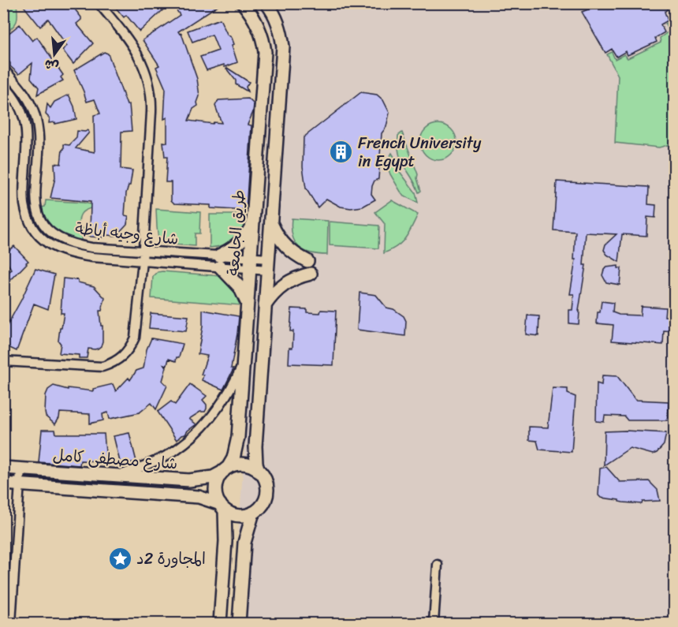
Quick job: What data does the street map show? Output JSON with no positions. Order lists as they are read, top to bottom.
{
  "streets": {
    "street": ["طريق الجامعة", "شارع وجيه أباظة", "شارع مصطفى كامل"]
  },
  "crossings": [
    ["طريق الجامعة", "شارع وجيه أباظة"],
    ["طريق الجامعة", "شارع مصطفى كامل"]
  ],
  "places": {
    "building": ["French University in Egypt"],
    "place": ["المجاورة 2د"]
  },
  "north": "bottom"
}
